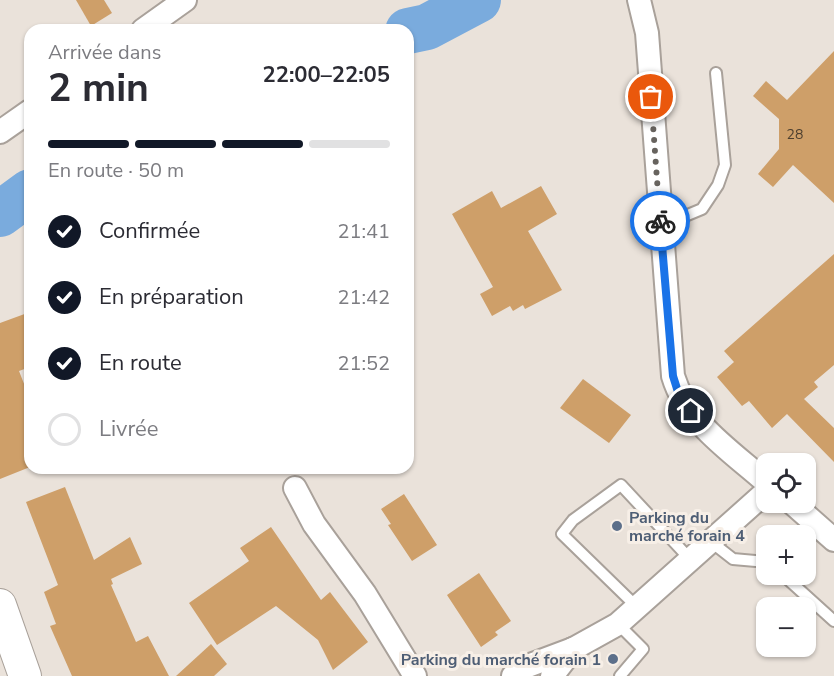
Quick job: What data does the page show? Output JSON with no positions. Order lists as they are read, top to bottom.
{
  "places": ["Parking du marché forain 4", "Parking du marché forain 1"],
  "house_numbers": ["28"],
  "page": {
    "heading": ["2 min", "Arrivée dans", "22:00–22:05"],
    "bar": "En route · 50 m",
    "list": [
      ["Confirmée", "21:41"],
      ["En préparation", "21:42"],
      ["En route", "21:52"],
      "Livrée"
    ],
    "map_buttons": ["+", "−"]
  }
}
